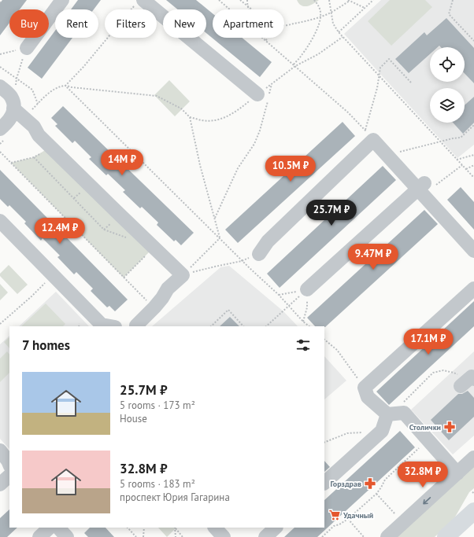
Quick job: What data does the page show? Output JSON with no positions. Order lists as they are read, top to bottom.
{
  "places": {
    "pharmacy": ["Столички", "Горздрав"],
    "supermarket": ["Удачный"]
  },
  "page": {
    "chip": [
      "Buy",
      "Rent",
      "Filters",
      "New",
      "Apartment"
    ],
    "price": [
      "14M ₽",
      "10.5M ₽",
      "25.7M ₽",
      "12.4M ₽",
      "9.47M ₽",
      "17.1M ₽",
      "32.8M ₽"
    ],
    "heading": "7 homes",
    "list": [
      {
        "name": "25.7M ₽",
        "note": "5 rooms · 173 m² · House"
      },
      {
        "name": "32.8M ₽",
        "note": "5 rooms · 183 m² · проспект Юрия Гагарина"
      }
    ]
  }
}
